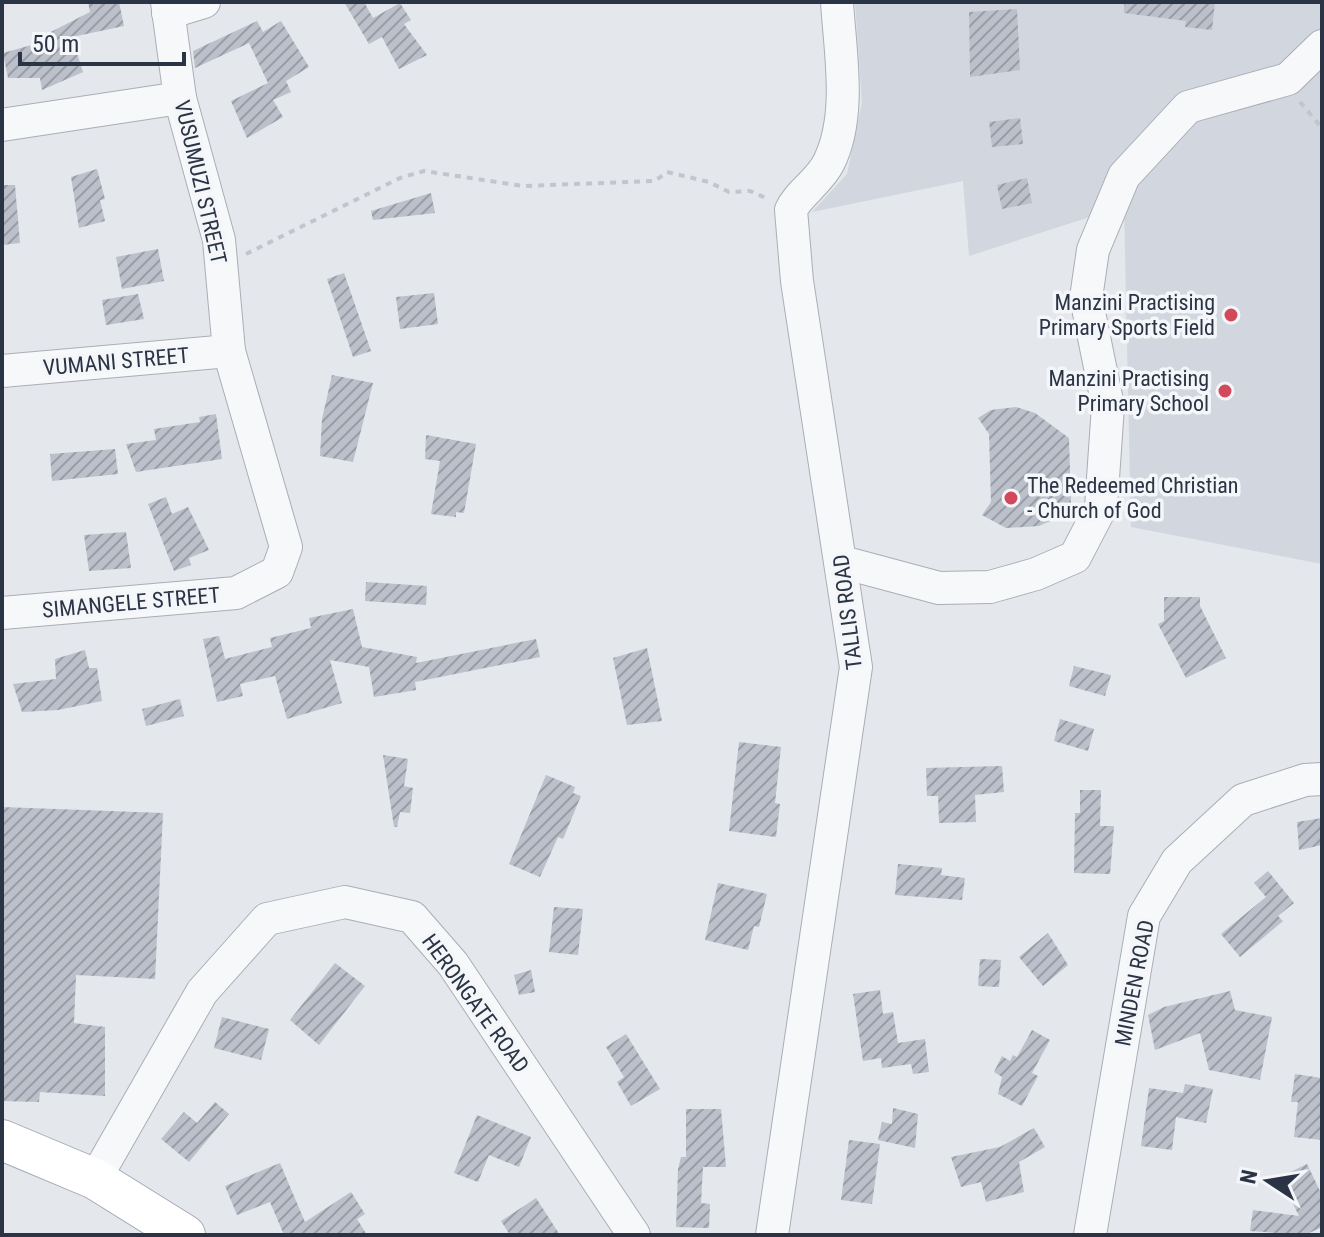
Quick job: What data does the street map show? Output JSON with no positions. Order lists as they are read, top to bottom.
{
  "streets": {
    "street": [
      "VUSUMUZI STREET",
      "VUMANI STREET",
      "SIMANGELE STREET",
      "TALLIS ROAD",
      "MINDEN ROAD",
      "HERONGATE ROAD"
    ]
  },
  "crossings": [
    ["VUSUMUZI STREET", "VUMANI STREET"],
    ["VUSUMUZI STREET", "SIMANGELE STREET"]
  ],
  "places": ["Manzini Practising Primary Sports Field", "Manzini Practising Primary School", "The Redeemed Christian - Church of God"],
  "scale_bar": "50 m",
  "north": "left"
}
